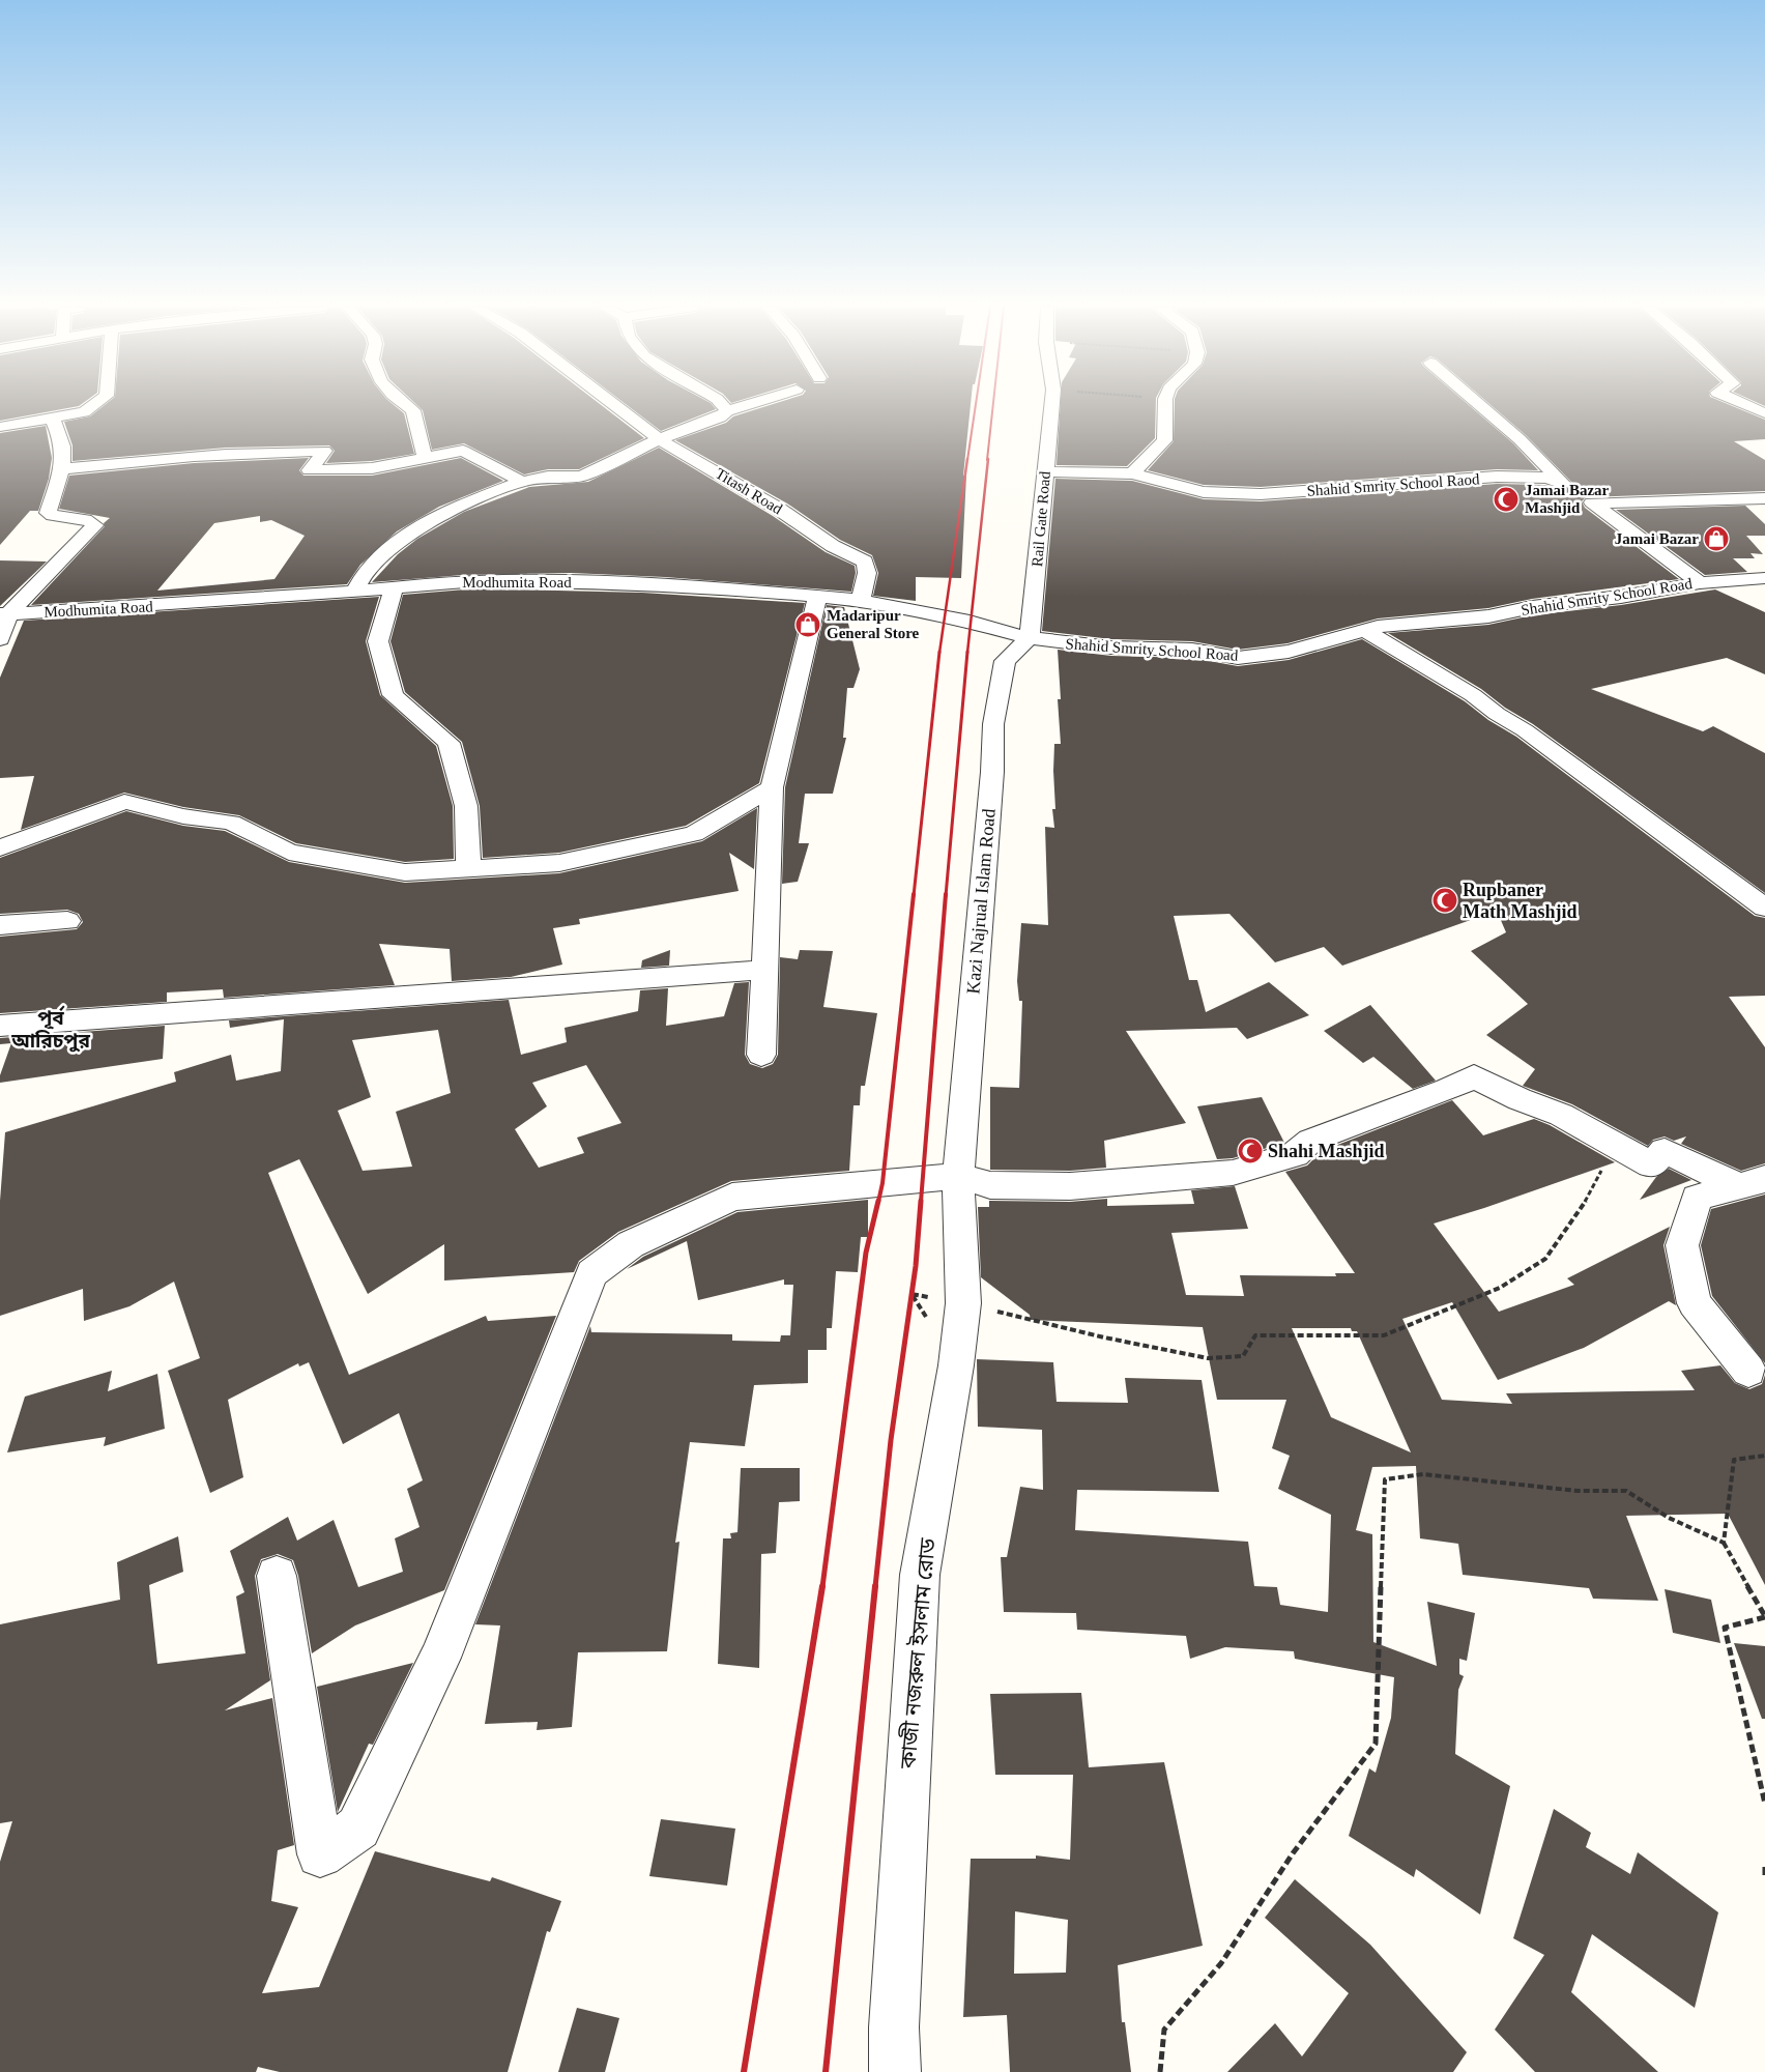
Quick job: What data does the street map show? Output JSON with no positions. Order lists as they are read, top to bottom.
{
  "streets": {
    "street": [
      "Shahid Smrity School Raod",
      "Titash Road",
      "Rail Gate Road",
      "Modhumita Road",
      "Shahid Smrity School Road",
      "Kazi Najrual Islam Road",
      "কাজী নজরুল ইসলাম রোড"
    ]
  },
  "crossings": [
    ["Shahid Smrity School Raod", "Rail Gate Road"],
    ["Shahid Smrity School Raod", "Shahid Smrity School Road"],
    ["Titash Road", "Modhumita Road"],
    ["Rail Gate Road", "Modhumita Road"],
    ["Rail Gate Road", "Shahid Smrity School Road"],
    ["Rail Gate Road", "Kazi Najrual Islam Road"],
    ["Modhumita Road", "Shahid Smrity School Road"],
    ["Modhumita Road", "Kazi Najrual Islam Road"],
    ["Shahid Smrity School Road", "Kazi Najrual Islam Road"],
    ["Kazi Najrual Islam Road", "কাজী নজরুল ইসলাম রোড"]
  ],
  "districts": ["পূর্ব আরিচপুর"],
  "places": {
    "mosque": ["Jamai Bazar Mashjid", "Rupbaner Math Mashjid", "Shahi Mashjid"],
    "shop": ["Jamai Bazar", "Madaripur General Store"]
  }
}
